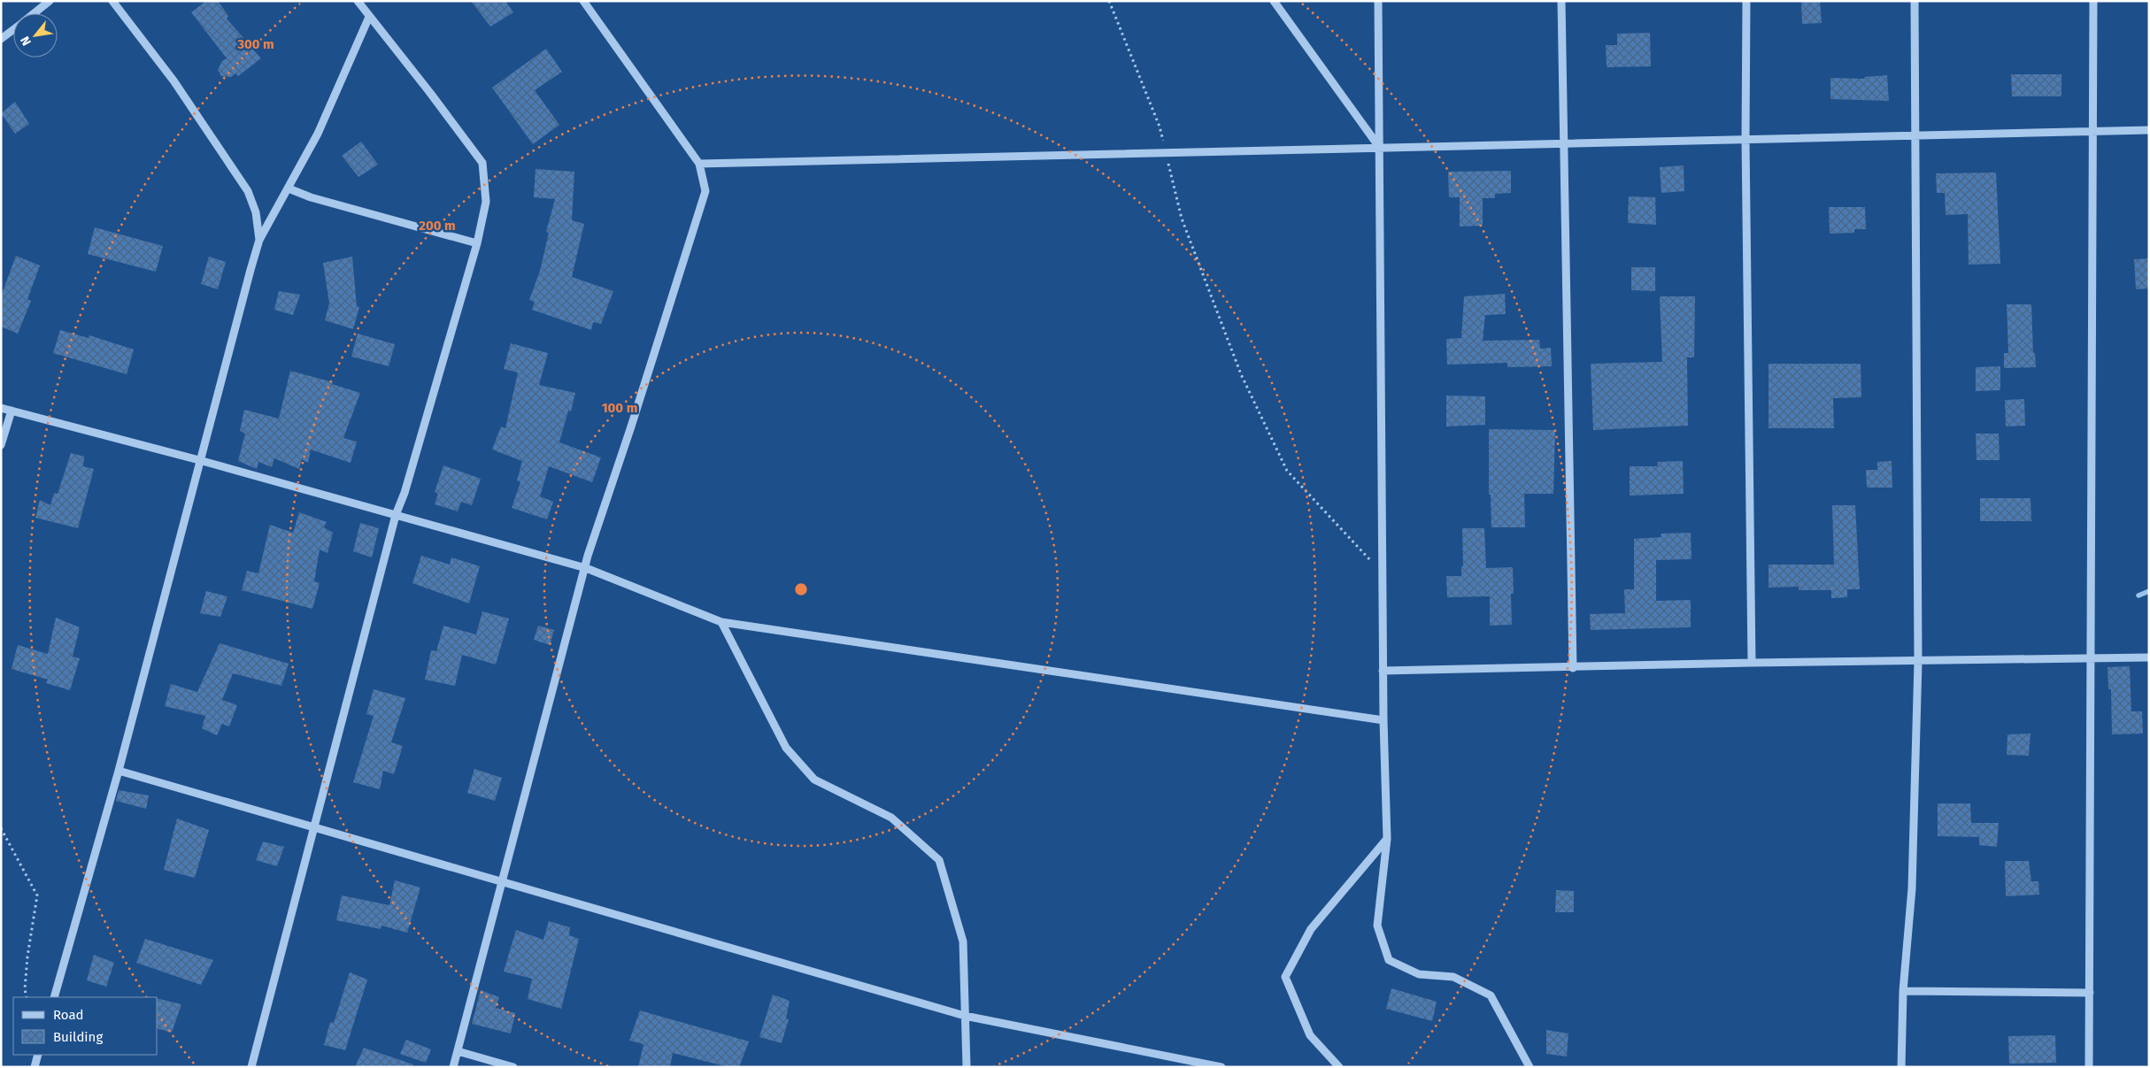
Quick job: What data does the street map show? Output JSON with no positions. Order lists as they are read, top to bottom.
{
  "legend": ["Road", "Building"],
  "north": "bottom left",
  "rings": ["300 m", "200 m", "100 m"]
}
